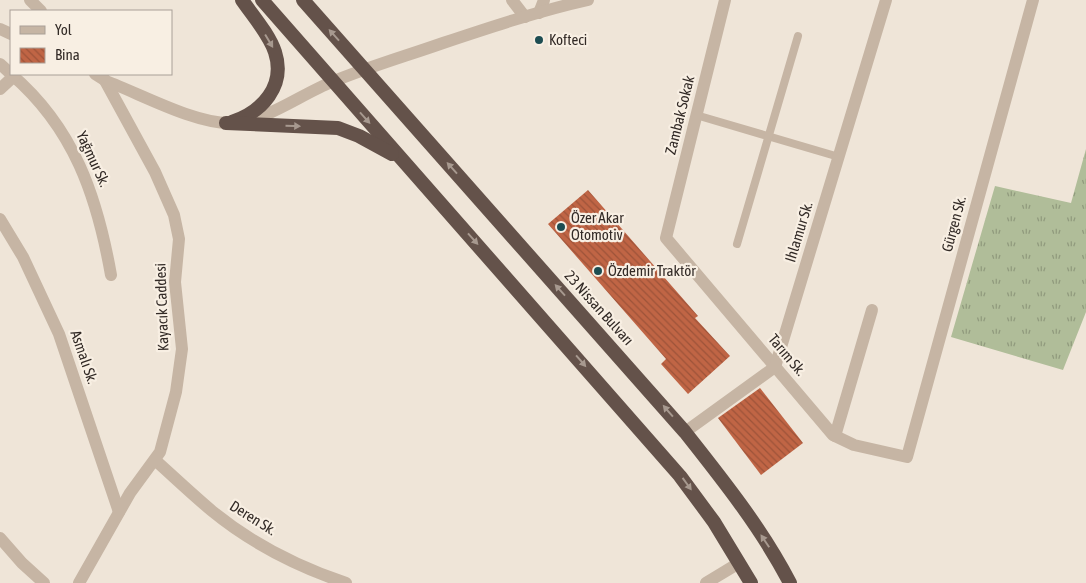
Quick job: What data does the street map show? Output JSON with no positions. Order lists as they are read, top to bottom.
{
  "streets": {
    "highway": ["23 Nissan Bulvarı"],
    "street": [
      "Zambak Sokak",
      "Yağmur Sk.",
      "Gürgen Sk.",
      "Ihlamur Sk.",
      "Kayacık Caddesi",
      "Tarım Sk.",
      "Asmalı Sk.",
      "Deren Sk."
    ]
  },
  "crossings": [
    ["Zambak Sokak", "Tarım Sk."],
    ["Gürgen Sk.", "Tarım Sk."],
    ["Ihlamur Sk.", "Tarım Sk."],
    ["Kayacık Caddesi", "Asmalı Sk."],
    ["Kayacık Caddesi", "Deren Sk."]
  ],
  "places": ["Kofteci", "Özer Akar Otomotiv", "Özdemir Traktör"],
  "legend": ["Yol", "Bina"]
}
